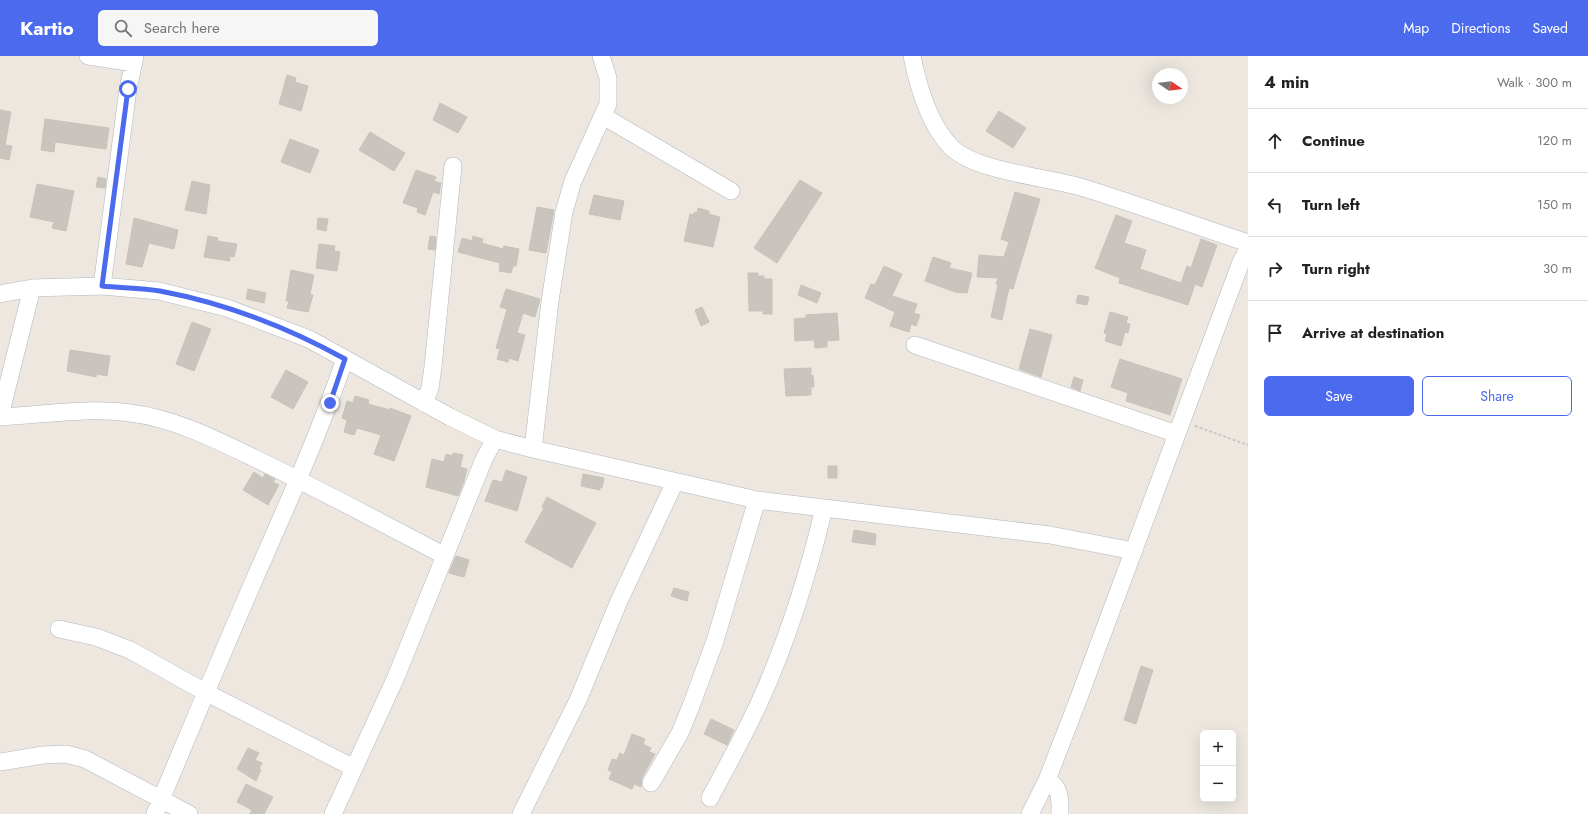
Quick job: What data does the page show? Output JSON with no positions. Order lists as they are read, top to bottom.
{
  "north": "right",
  "page": {
    "header": "Kartio",
    "search": "Search here",
    "nav": ["Map", "Directions", "Saved"],
    "heading": ["4 min", "Walk · 300 m"],
    "list": [
      ["Continue", "120 m"],
      ["Turn left", "150 m"],
      ["Turn right", "30 m"],
      "Arrive at destination"
    ],
    "buttons": ["Save", "Share"],
    "map_buttons": ["+", "−"]
  }
}
